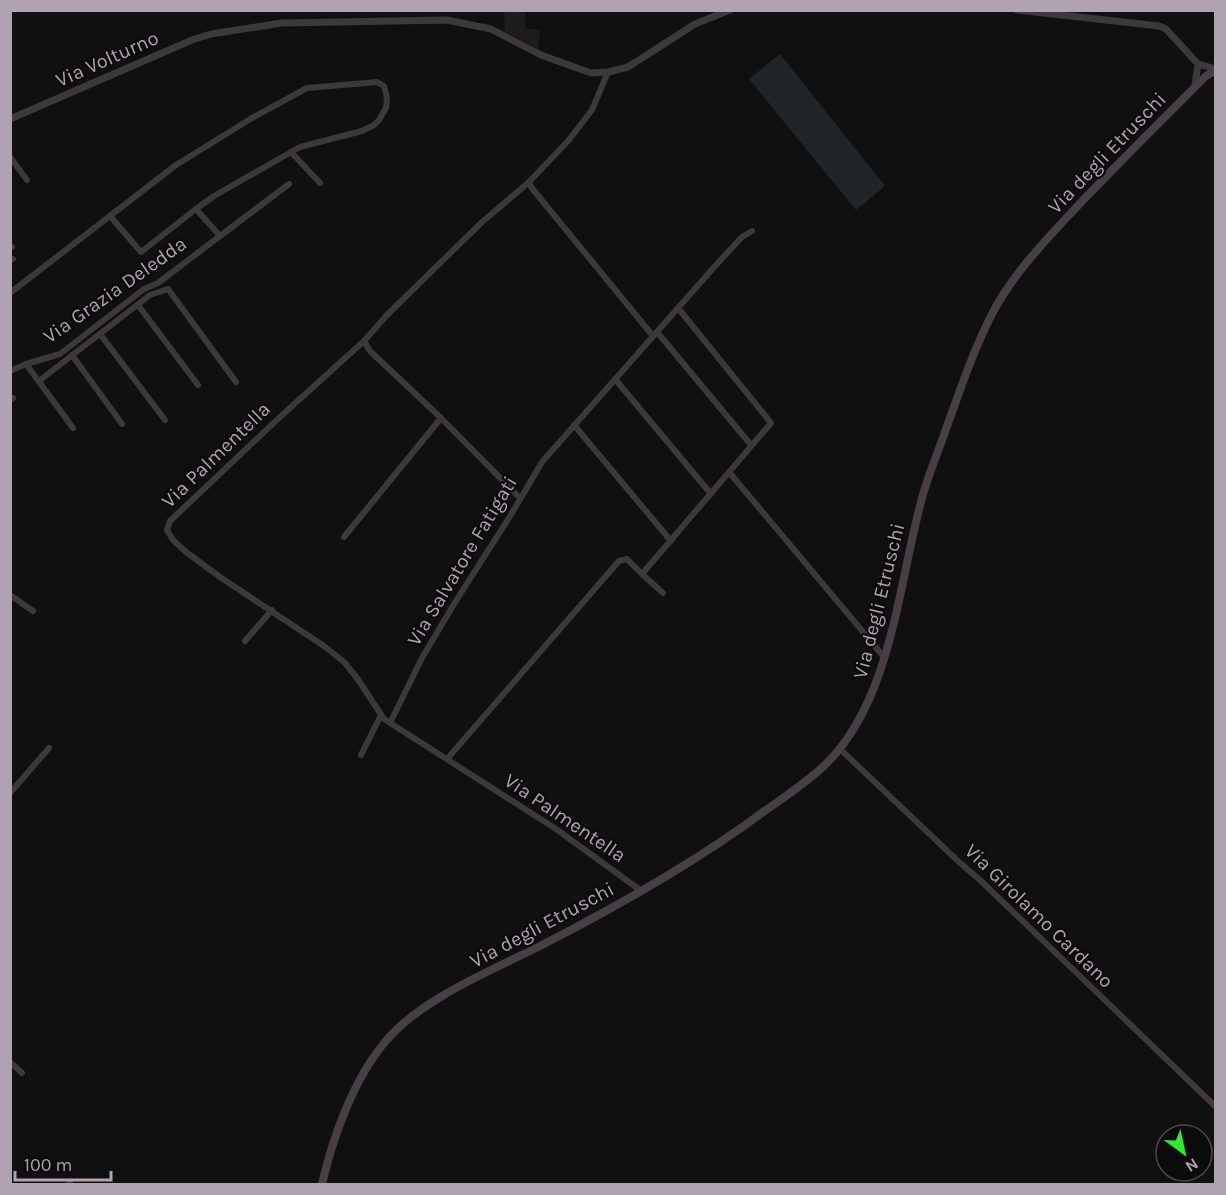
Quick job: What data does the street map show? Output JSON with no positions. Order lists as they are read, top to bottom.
{
  "streets": {
    "main road": ["Via degli Etruschi"],
    "street": [
      "Via Volturno",
      "Via Grazia Deledda",
      "Via Palmentella",
      "Via Salvatore Fatigati",
      "Via Girolamo Cardano"
    ]
  },
  "crossings": [
    ["Via Volturno", "Via Palmentella"],
    ["Via degli Etruschi", "Via Palmentella"],
    ["Via degli Etruschi", "Via Girolamo Cardano"],
    ["Via Palmentella", "Via Salvatore Fatigati"]
  ],
  "scale_bar": "100 m",
  "north": "bottom right"
}
